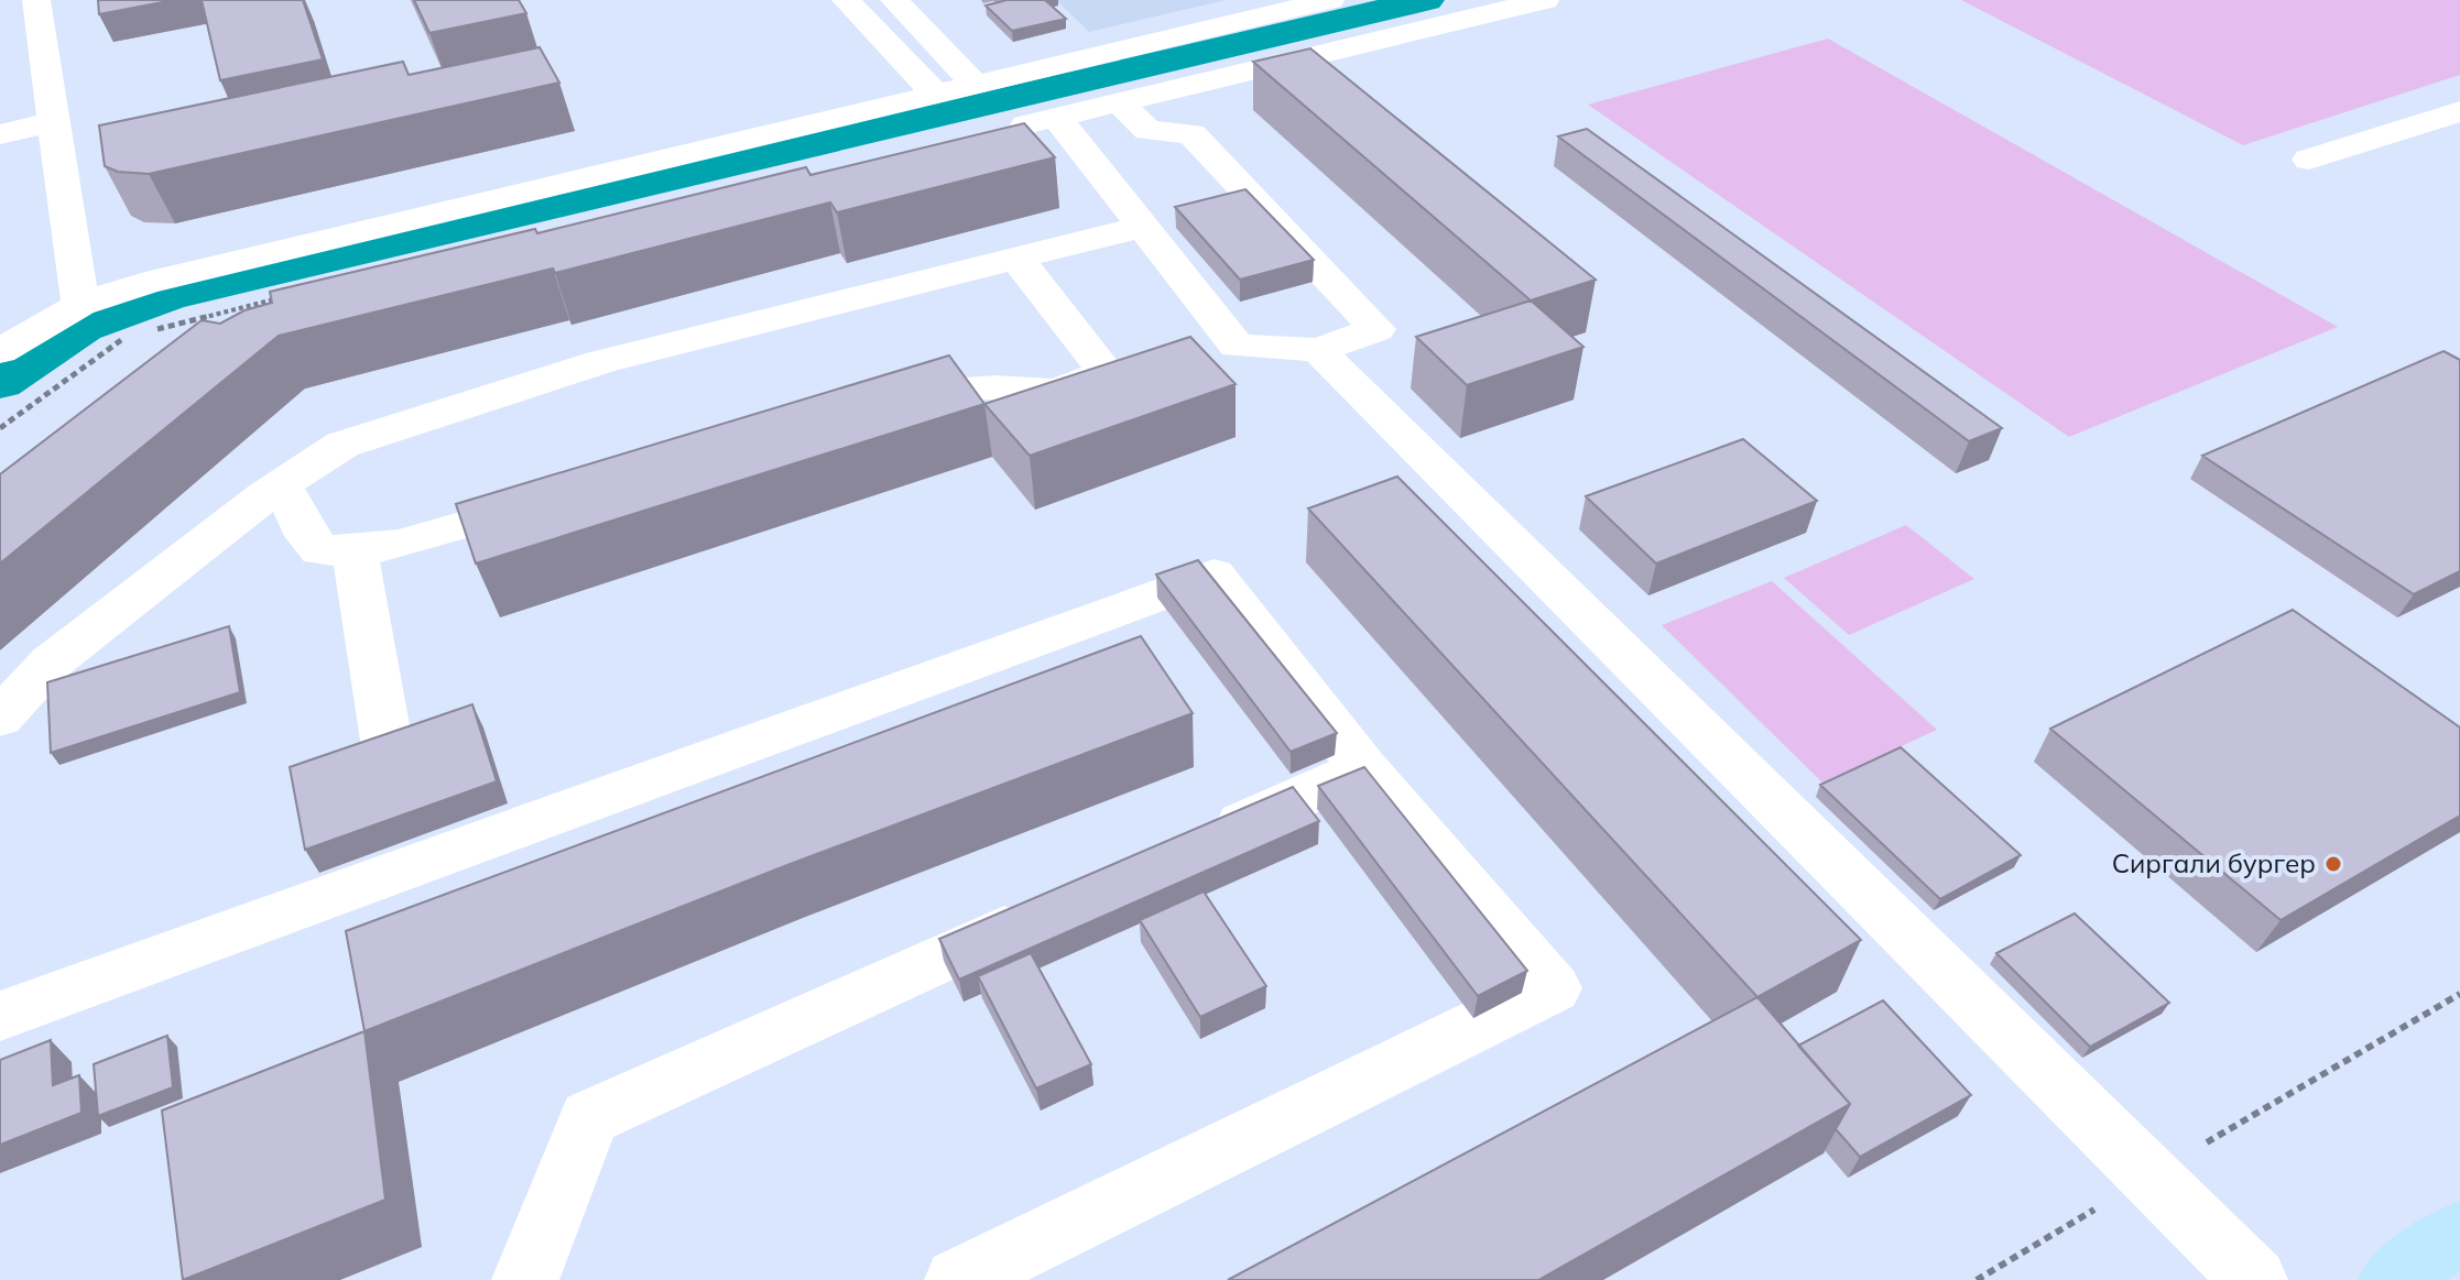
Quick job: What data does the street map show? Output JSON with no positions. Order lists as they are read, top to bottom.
{
  "places": ["Сиргали бургер"]
}
